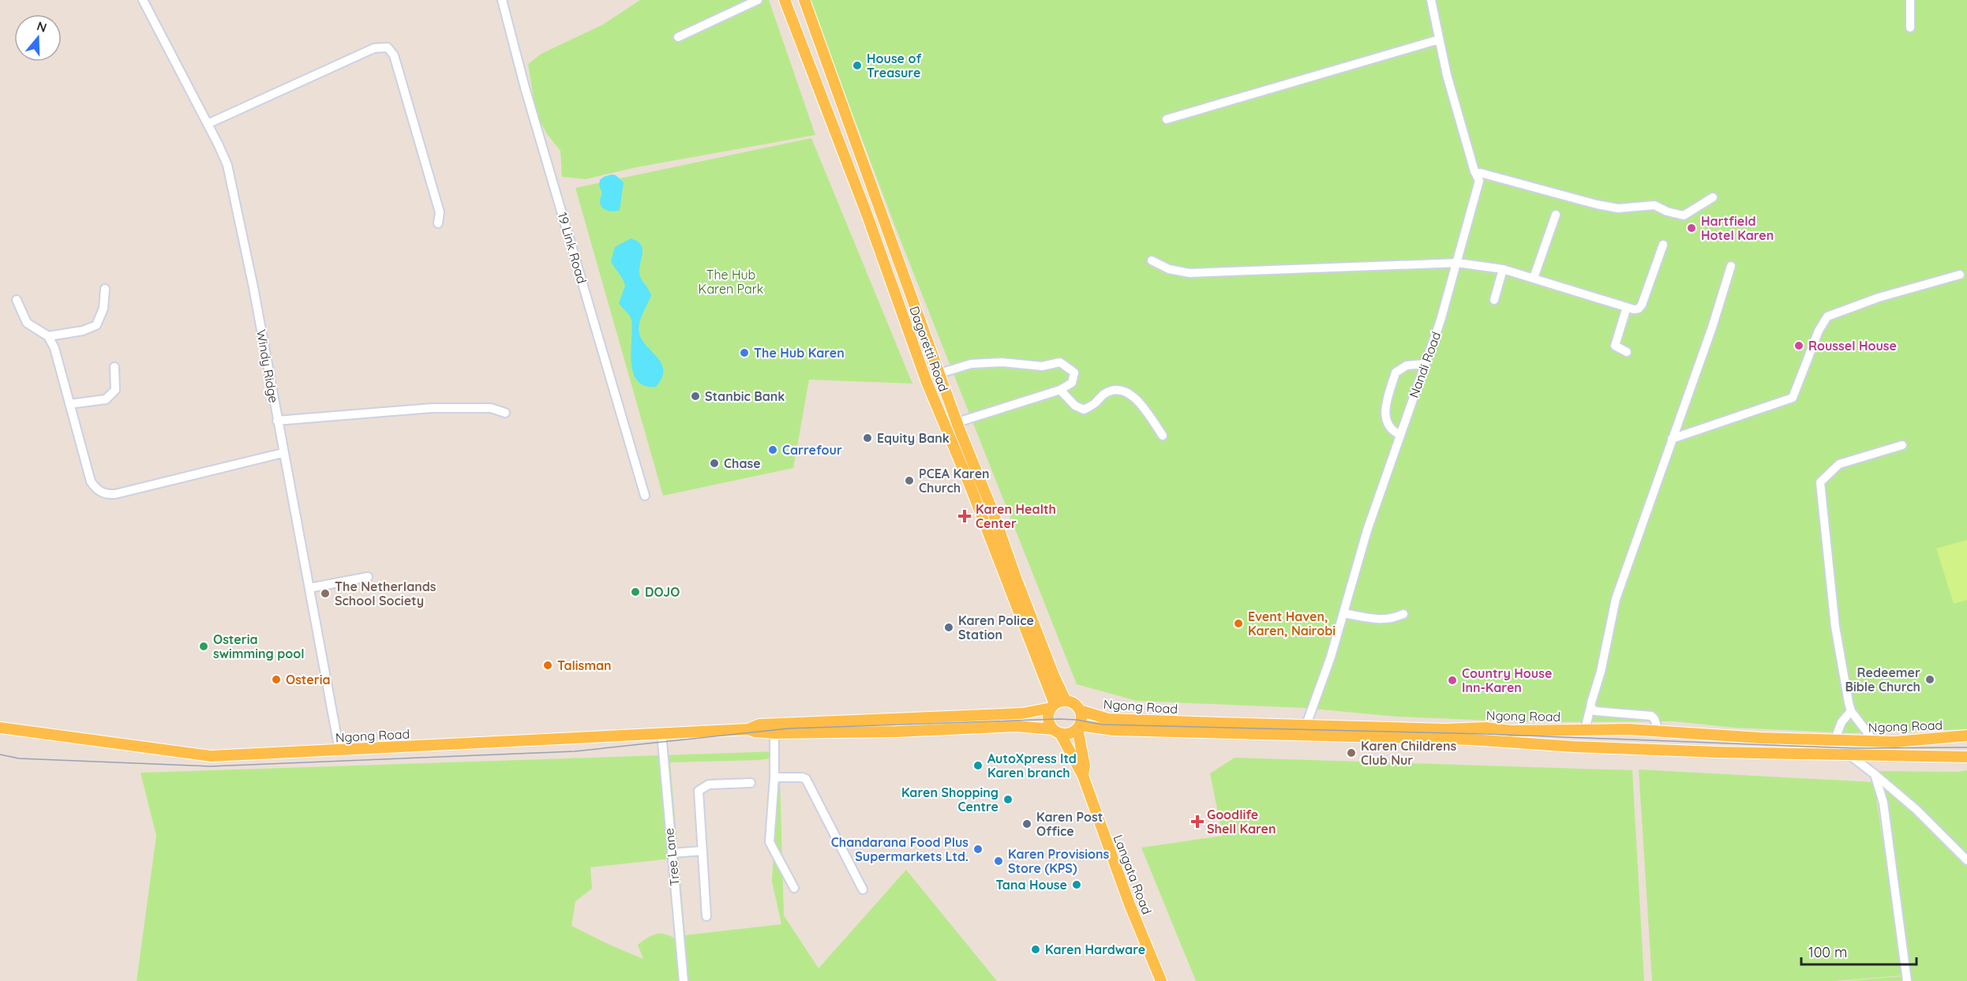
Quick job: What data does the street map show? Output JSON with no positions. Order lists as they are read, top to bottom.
{
  "streets": {
    "main road": ["Dagoretti Road", "Ngong Road", "Langata Road"],
    "street": [
      "19 Link Road",
      "Nandi Road",
      "Windy Ridge",
      "Tree Lane"
    ]
  },
  "crossings": [
    ["Dagoretti Road", "Ngong Road"],
    ["Nandi Road", "Ngong Road"],
    ["Windy Ridge", "Ngong Road"],
    ["Ngong Road", "Tree Lane"]
  ],
  "parks": ["The Hub Karen Park"],
  "places": {
    "other": [
      "House of Treasure",
      "Hartfield Hotel Karen",
      "Roussel House",
      "The Hub Karen",
      "Stanbic Bank",
      "Equity Bank",
      "Carrefour",
      "Chase",
      "PCEA Karen Church",
      "DOJO",
      "The Netherlands School Society",
      "Event Haven, Karen, Nairobi",
      "Karen Police Station",
      "Osteria swimming pool",
      "Talisman",
      "Osteria",
      "Redeemer Bible Church",
      "Country House Inn-Karen",
      "Karen Childrens Club Nur",
      "AutoXpress ltd Karen branch",
      "Karen Shopping Centre",
      "Karen Post Office",
      "Chandarana Food Plus Supermarkets Ltd.",
      "Karen Provisions Store (KPS)",
      "Tana House",
      "Karen Hardware"
    ],
    "health": ["Karen Health Center", "Goodlife Shell Karen"]
  },
  "scale_bar": "100 m",
  "north": "top"
}
